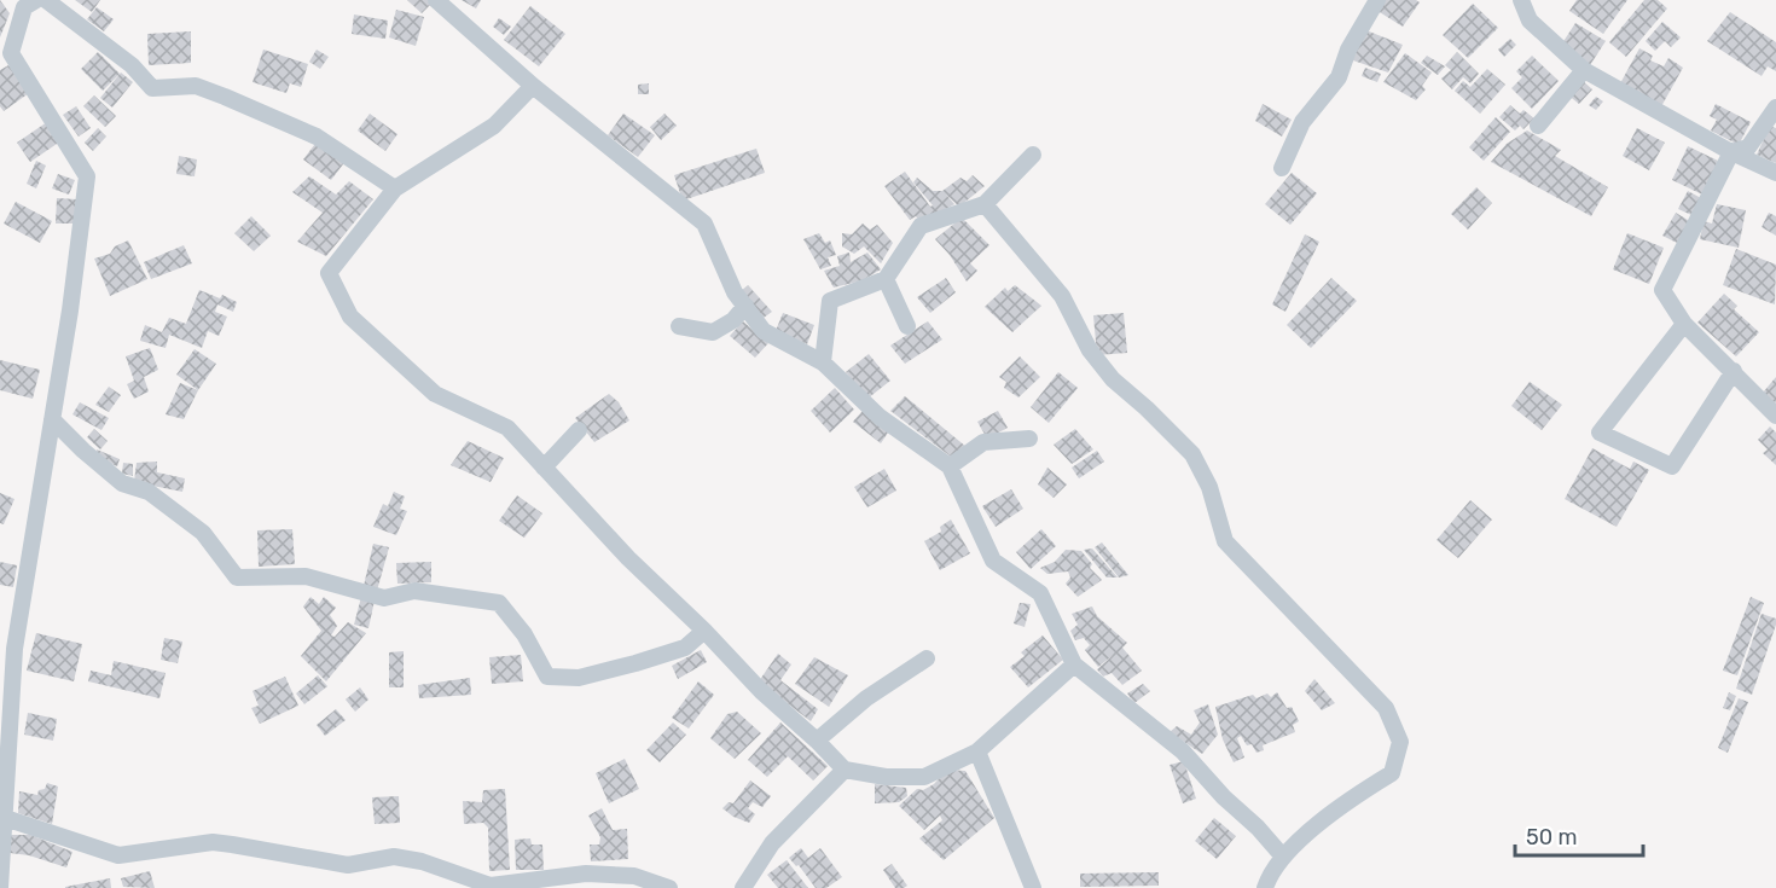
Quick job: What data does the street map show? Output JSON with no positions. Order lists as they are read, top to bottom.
{
  "scale_bar": "50 m"
}
